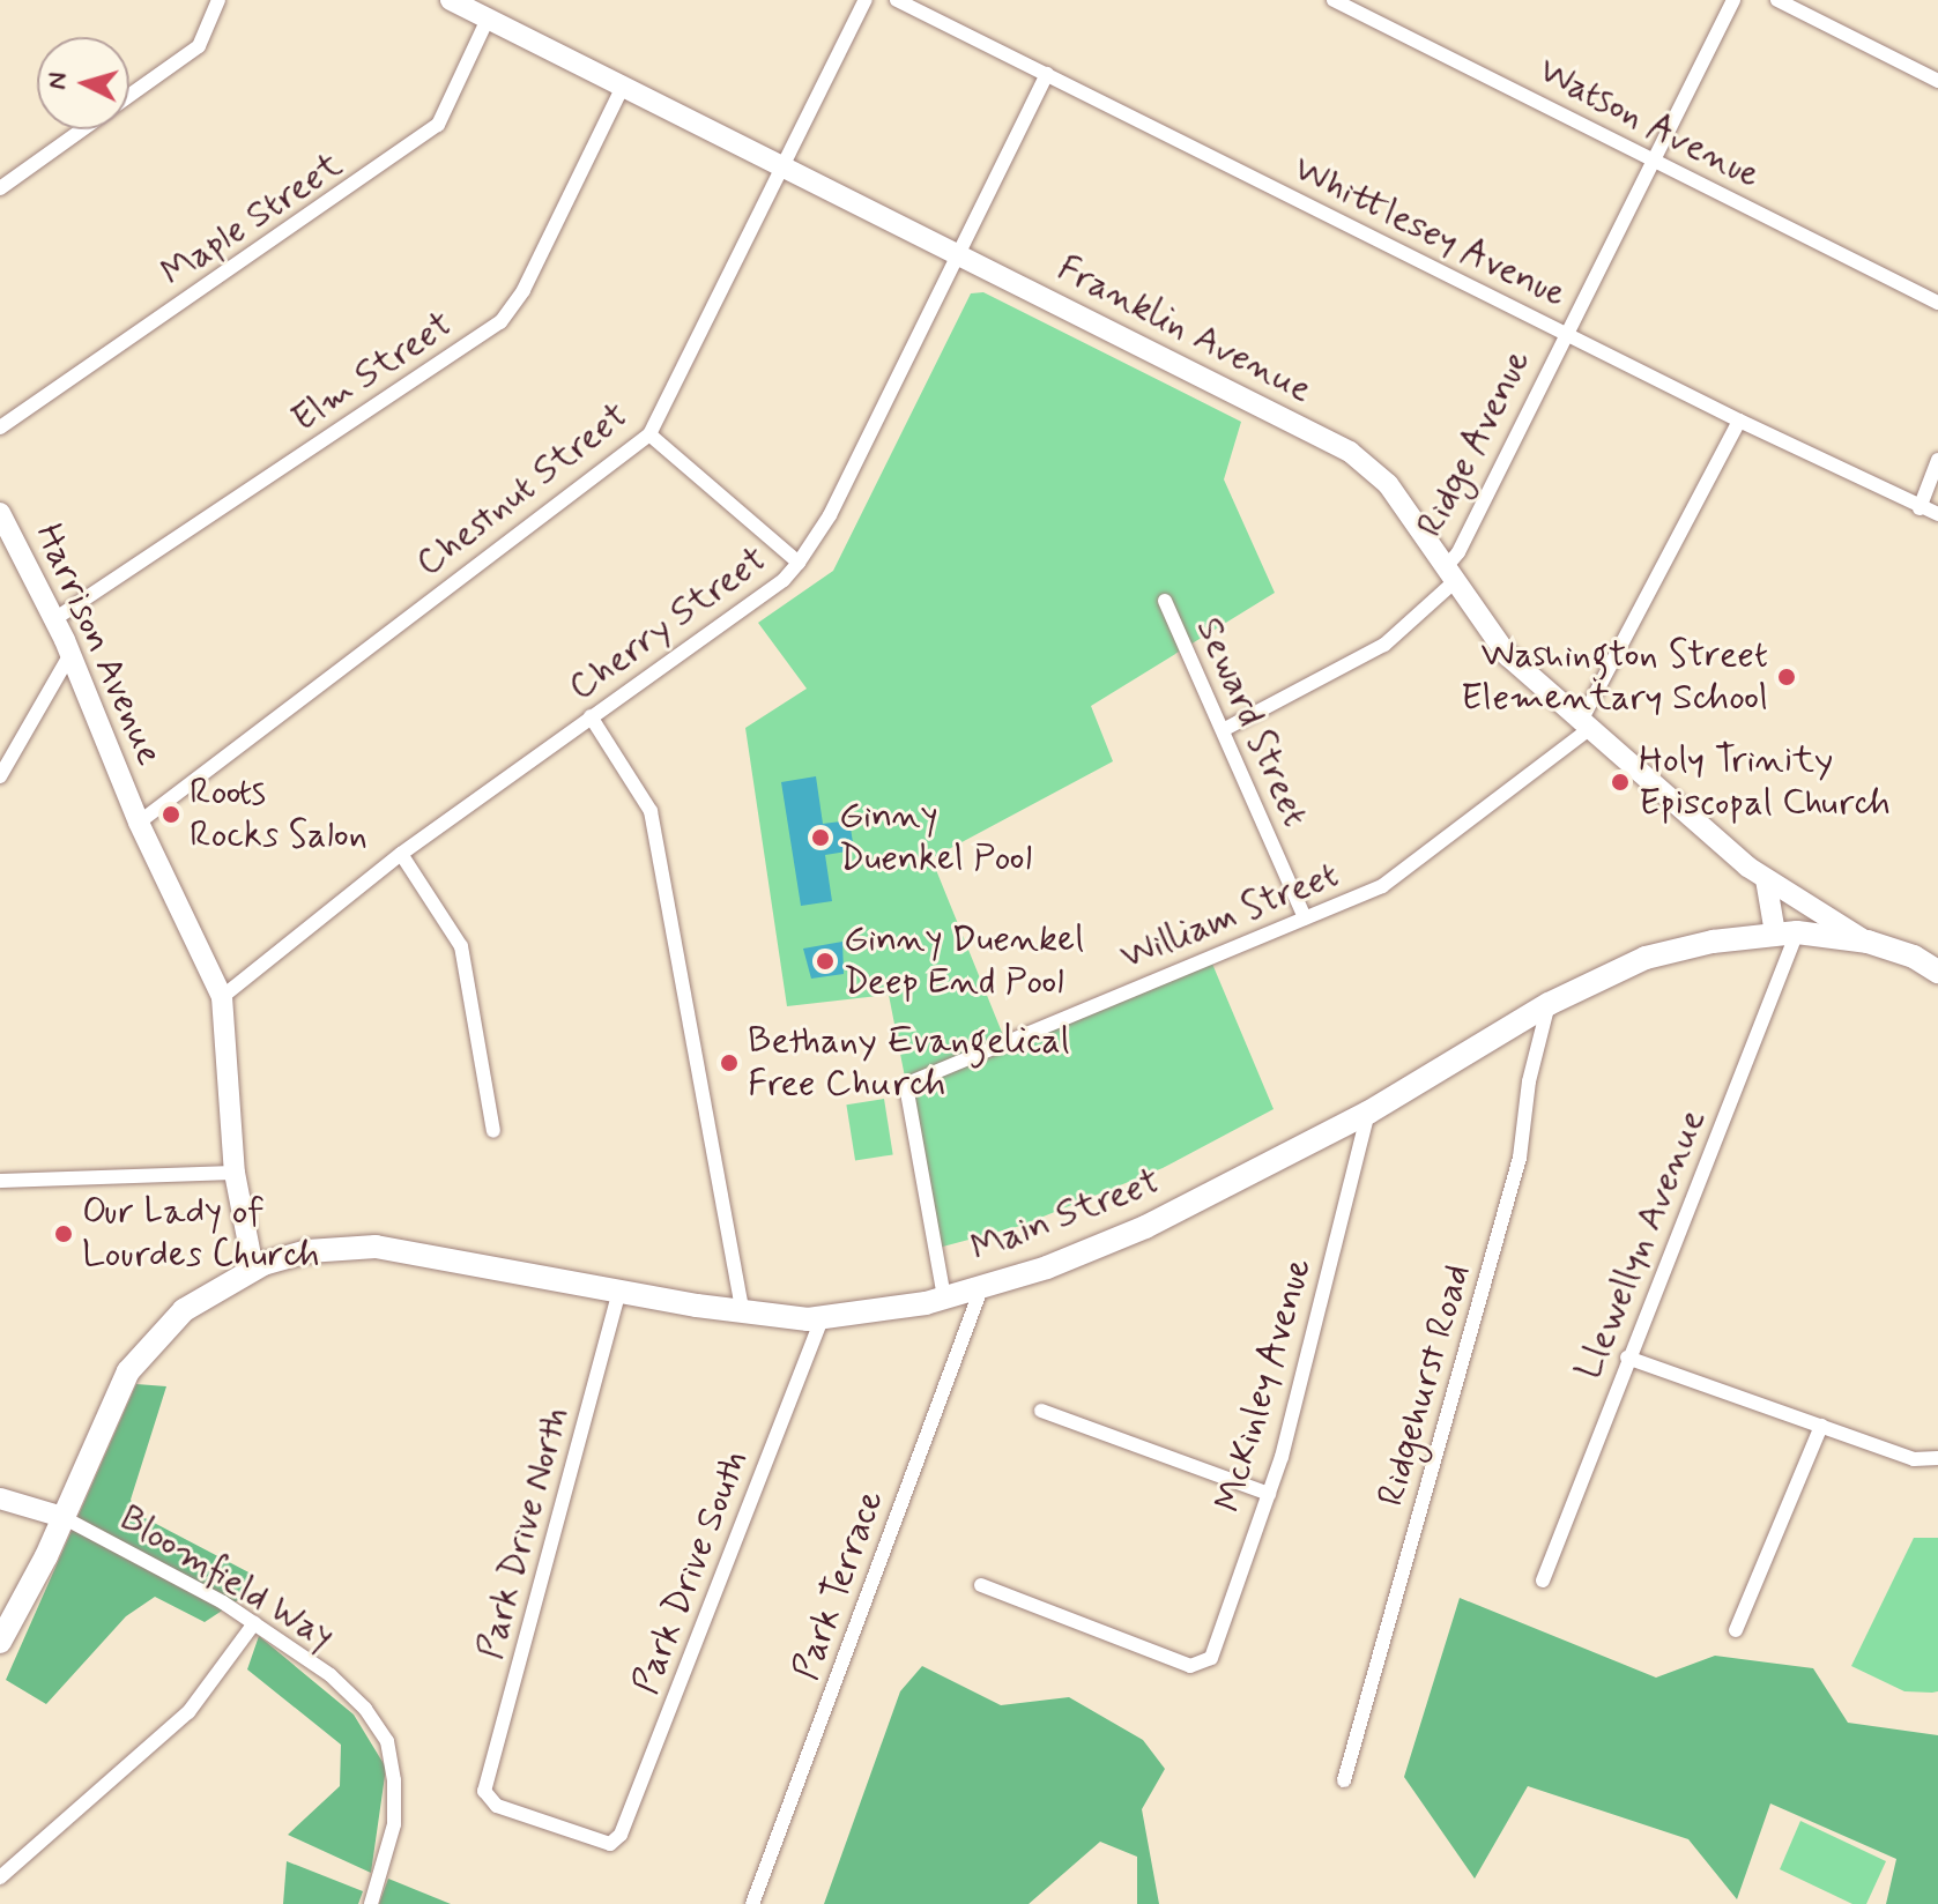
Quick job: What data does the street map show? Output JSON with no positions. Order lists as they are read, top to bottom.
{
  "streets": {
    "main road": ["Main Street"],
    "street": [
      "Watson Avenue",
      "Maple Street",
      "Whittlesey Avenue",
      "Franklin Avenue",
      "Elm Street",
      "Ridge Avenue",
      "Chestnut Street",
      "Cherry Street",
      "Harrison Avenue",
      "Seward Street",
      "William Street",
      "Llewellyn Avenue",
      "McKinley Avenue",
      "Ridgehurst Road",
      "Park Drive North",
      "Park Drive South",
      "Bloomfield Way",
      "Park Terrace"
    ]
  },
  "crossings": [
    ["Watson Avenue", "Ridge Avenue"],
    ["Maple Street", "Franklin Avenue"],
    ["Whittlesey Avenue", "Ridge Avenue"],
    ["Whittlesey Avenue", "Cherry Street"],
    ["Whittlesey Avenue", "William Street"],
    ["Franklin Avenue", "Elm Street"],
    ["Franklin Avenue", "Ridge Avenue"],
    ["Franklin Avenue", "Chestnut Street"],
    ["Franklin Avenue", "Cherry Street"],
    ["Franklin Avenue", "William Street"],
    ["Franklin Avenue", "Main Street"],
    ["Elm Street", "Harrison Avenue"],
    ["Ridge Avenue", "Seward Street"],
    ["Chestnut Street", "Harrison Avenue"],
    ["Cherry Street", "Harrison Avenue"],
    ["Seward Street", "William Street"],
    ["William Street", "Main Street"],
    ["Main Street", "Llewellyn Avenue"],
    ["Main Street", "McKinley Avenue"],
    ["Main Street", "Ridgehurst Road"],
    ["Main Street", "Park Drive North"],
    ["Main Street", "Park Drive South"],
    ["Main Street", "Bloomfield Way"],
    ["Main Street", "Park Terrace"],
    ["Park Drive North", "Park Drive South"]
  ],
  "places": [
    "Washington Street Elementary School",
    "Holy Trinity Episcopal Church",
    "Roots Rocks Salon",
    "Ginny Duenkel Pool",
    "Ginny Duenkel Deep End Pool",
    "Bethany Evangelical Free Church",
    "Our Lady of Lourdes Church"
  ],
  "north": "left"
}
